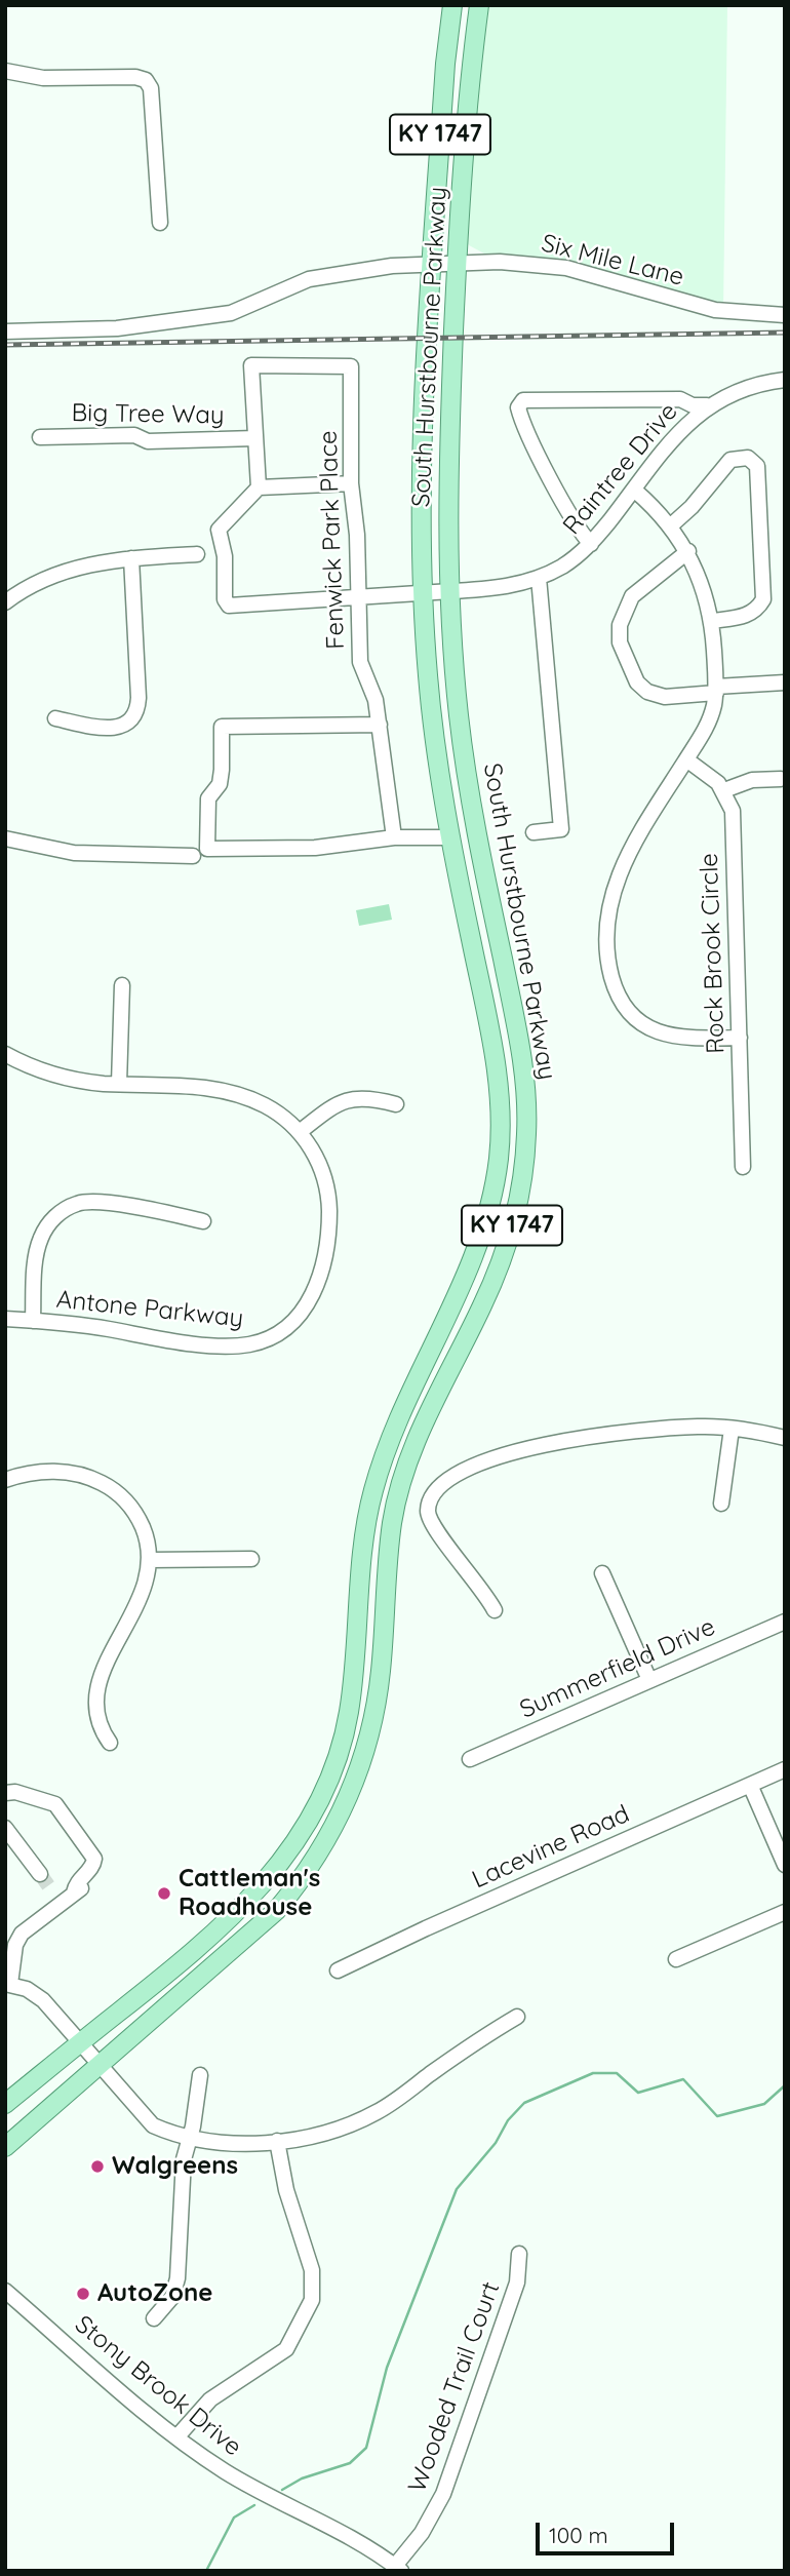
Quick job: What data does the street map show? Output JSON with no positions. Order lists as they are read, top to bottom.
{
  "streets": {
    "main road": ["KY 1747", "South Hurstbourne Parkway"],
    "street": [
      "Six Mile Lane",
      "Big Tree Way",
      "Raintree Drive",
      "Fenwick Park Place",
      "Rock Brook Circle",
      "Antone Parkway",
      "Summerfield Drive",
      "Lacevine Road",
      "Stony Brook Drive",
      "Wooded Trail Court"
    ]
  },
  "crossings": [
    ["Six Mile Lane", "South Hurstbourne Parkway"],
    ["South Hurstbourne Parkway", "Raintree Drive"],
    ["Big Tree Way", "Fenwick Park Place"],
    ["Raintree Drive", "Fenwick Park Place"],
    ["Stony Brook Drive", "Wooded Trail Court"]
  ],
  "places": ["Cattleman's Roadhouse", "Walgreens", "AutoZone"],
  "scale_bar": "100 m"
}
